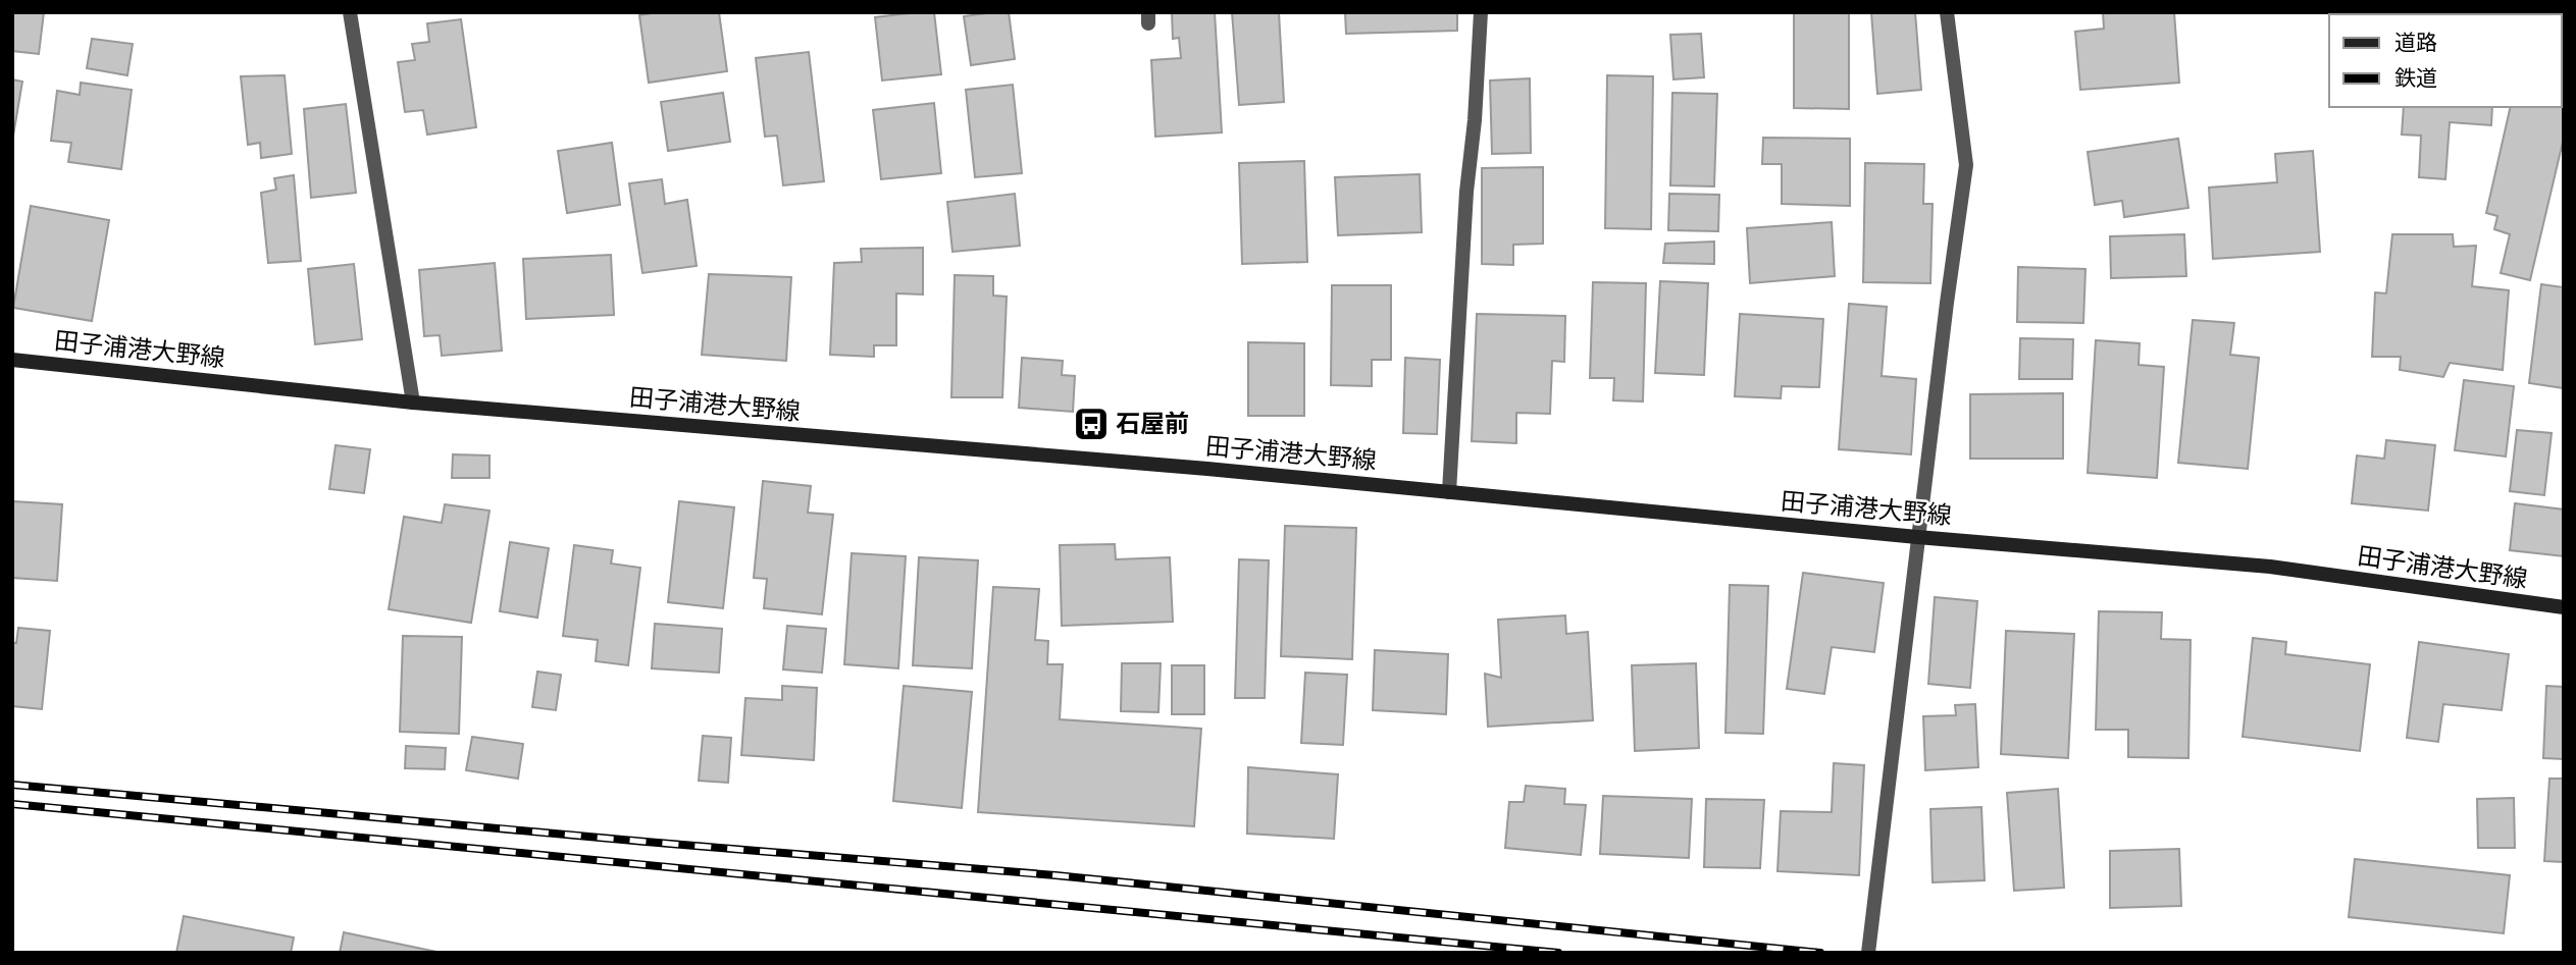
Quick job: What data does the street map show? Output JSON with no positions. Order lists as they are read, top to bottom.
{
  "streets": {
    "main road": ["田子浦港大野線"]
  },
  "places": {
    "bus stop": ["石屋前"]
  },
  "legend": ["道路", "鉄道"]
}
